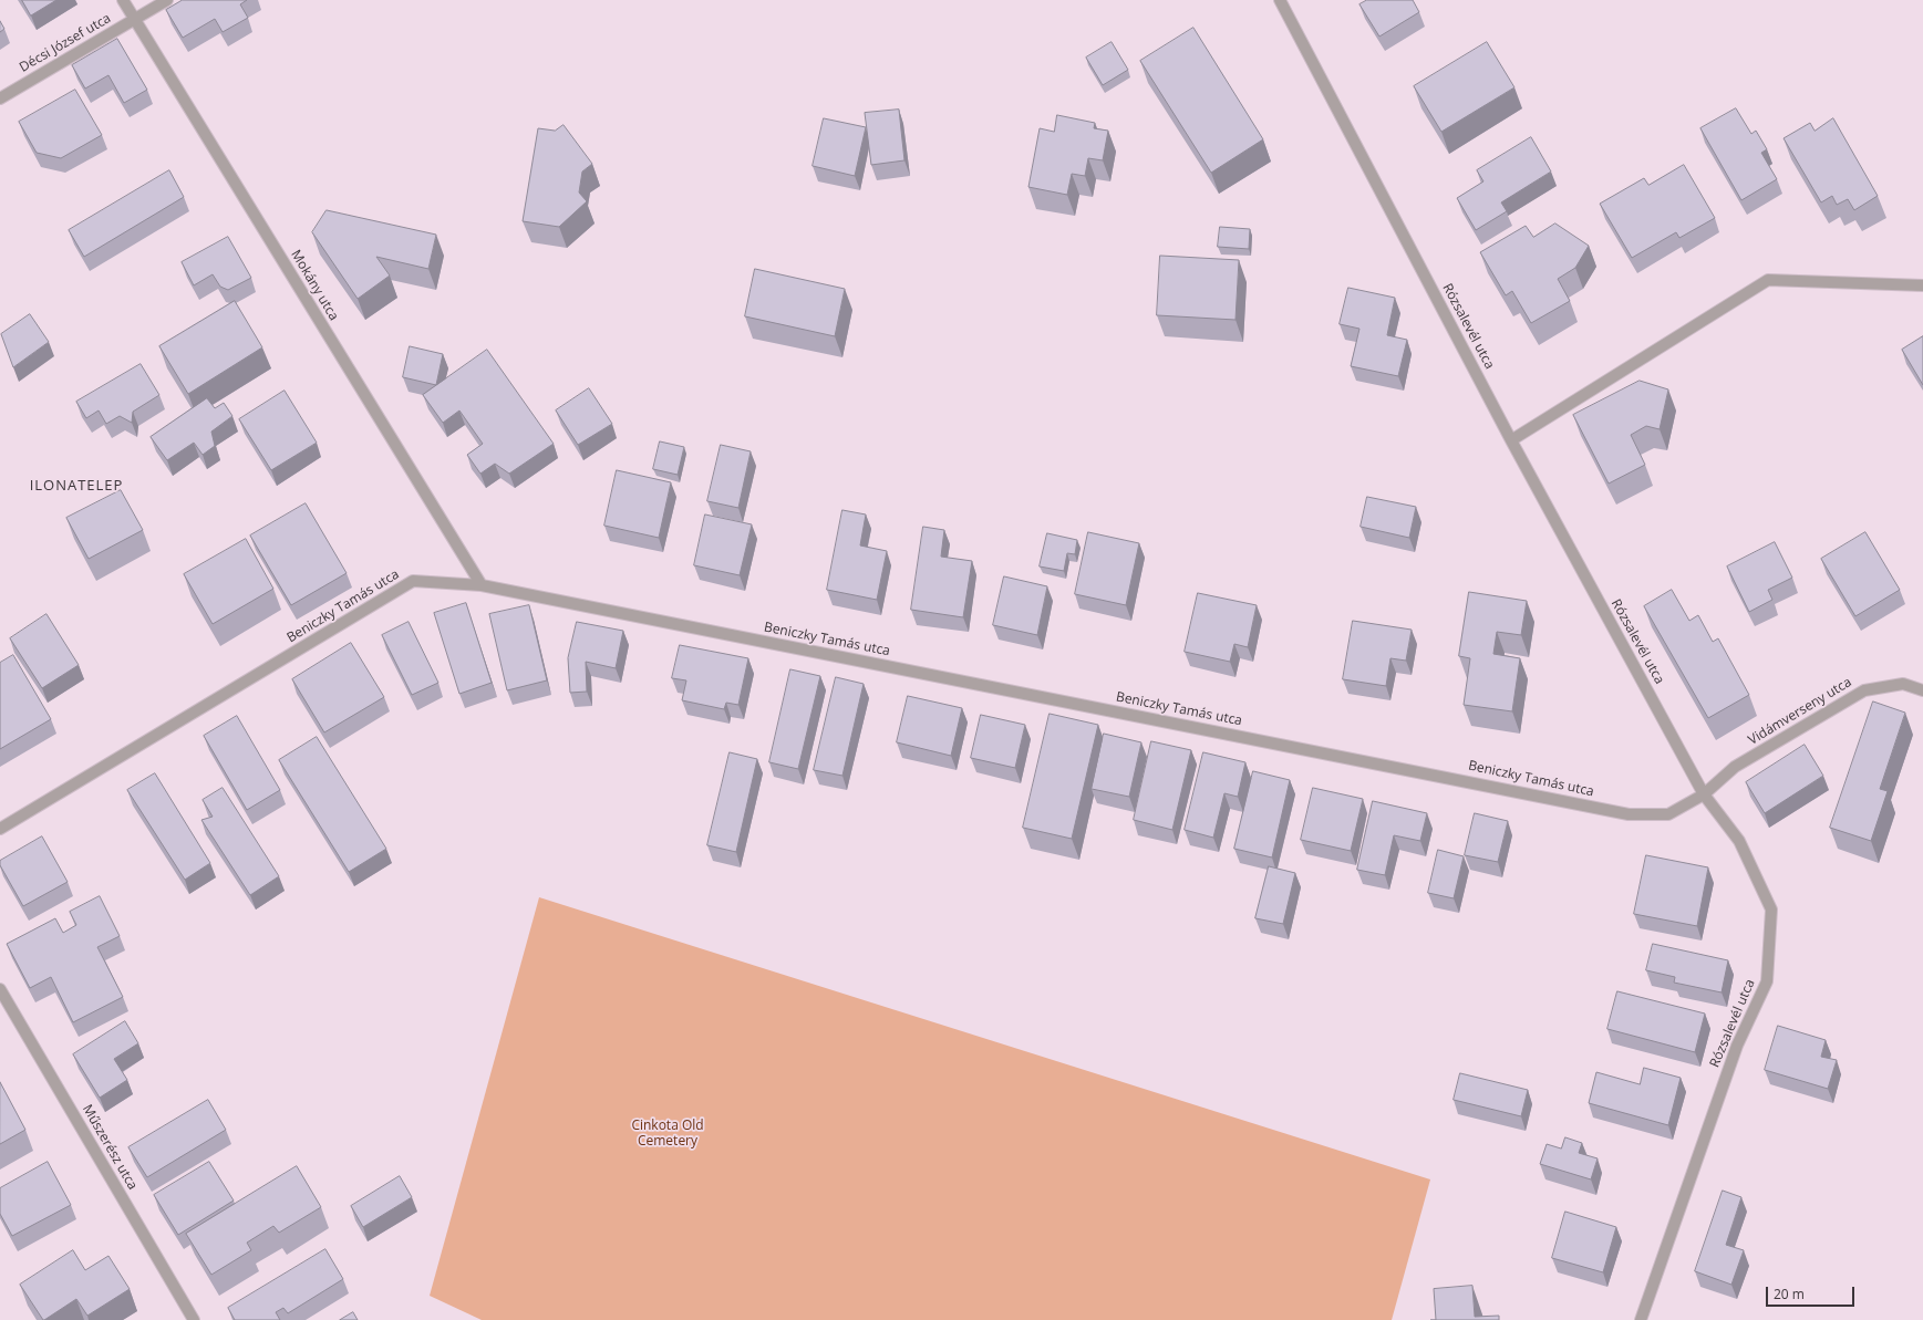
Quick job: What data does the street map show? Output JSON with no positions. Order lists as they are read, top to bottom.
{
  "streets": {
    "street": [
      "Décsi József utca",
      "Mokány utca",
      "Rózsalevél utca",
      "Beniczky Tamás utca",
      "Vidámverseny utca",
      "Műszerész utca"
    ]
  },
  "crossings": [
    ["Décsi József utca", "Mokány utca"],
    ["Mokány utca", "Beniczky Tamás utca"],
    ["Rózsalevél utca", "Beniczky Tamás utca"],
    ["Rózsalevél utca", "Vidámverseny utca"],
    ["Beniczky Tamás utca", "Vidámverseny utca"]
  ],
  "districts": ["ILONATELEP"],
  "parks": ["Cinkota Old Cemetery"],
  "scale_bar": "20 m"
}
